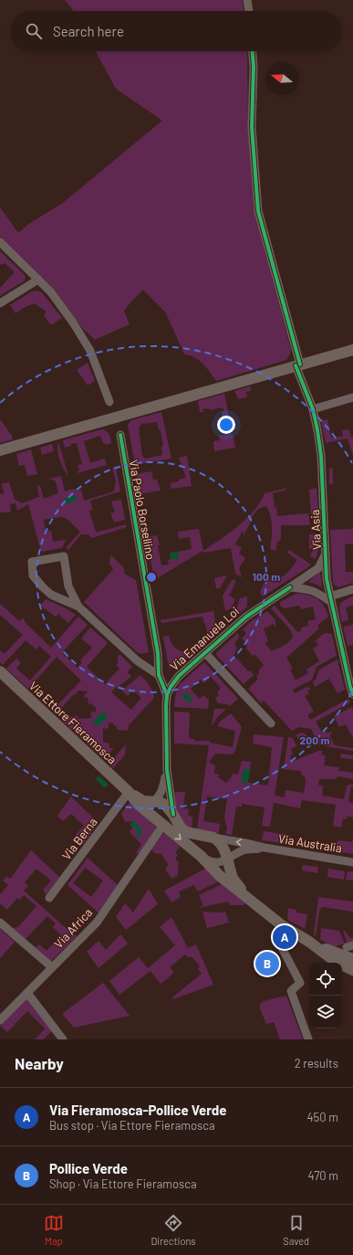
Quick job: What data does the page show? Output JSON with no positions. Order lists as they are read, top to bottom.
{
  "streets": {
    "main road": ["Via Ettore Fieramosca"],
    "street": [
      "Via Paolo Borsellino",
      "Via Asia",
      "Via Emanuela Loi",
      "Via Berna",
      "Via Australia",
      "Via Africa"
    ]
  },
  "crossings": [
    ["Via Paolo Borsellino", "Via Emanuela Loi"],
    ["Via Asia", "Via Emanuela Loi"],
    ["Via Ettore Fieramosca", "Via Berna"]
  ],
  "north": "left",
  "page": {
    "search": "Search here",
    "pins": ["A", "B"],
    "heading": ["Nearby", "2 results"],
    "list": [
      {
        "mark": "A",
        "name": "Via Fieramosca-Pollice Verde",
        "note": "Bus stop · Via Ettore Fieramosca",
        "value": "450 m"
      },
      {
        "mark": "B",
        "name": "Pollice Verde",
        "note": "Shop · Via Ettore Fieramosca",
        "value": "470 m"
      }
    ],
    "nav": ["Map", "Directions", "Saved"]
  },
  "rings": ["100 m", "200 m"]
}
